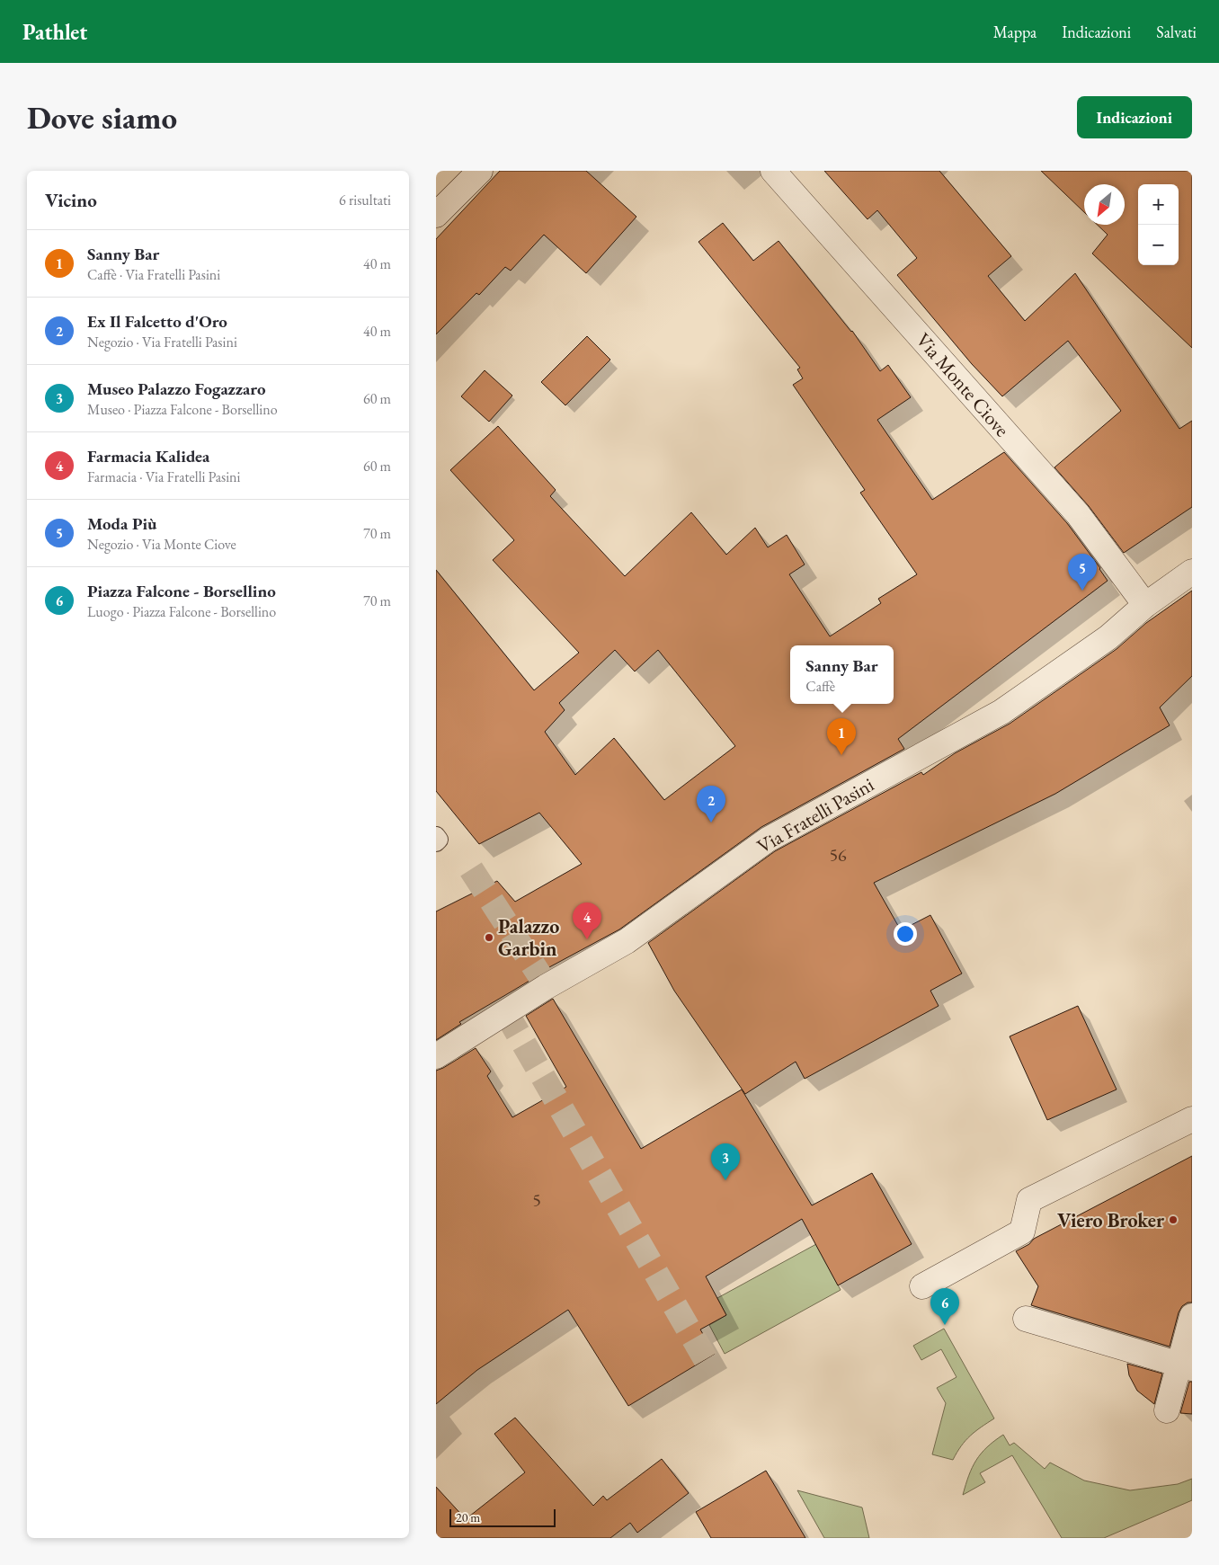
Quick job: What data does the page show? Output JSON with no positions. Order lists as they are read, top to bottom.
{
  "streets": {
    "street": ["Via Monte Ciove", "Via Fratelli Pasini"]
  },
  "crossings": [
    ["Via Monte Ciove", "Via Fratelli Pasini"]
  ],
  "places": ["Palazzo Garbin", "Viero Broker"],
  "house_numbers": ["56", "5"],
  "scale_bar": "20 m",
  "north": "bottom left",
  "page": {
    "header": "Pathlet",
    "nav": ["Mappa", "Indicazioni", "Salvati"],
    "buttons": "Indicazioni",
    "title": "Dove siamo",
    "heading": ["Vicino", "6 risultati"],
    "map_buttons": ["+", "−"],
    "list": [
      {
        "mark": "1",
        "name": "Sanny Bar",
        "note": "Caffè · Via Fratelli Pasini",
        "value": "40 m"
      },
      {
        "mark": "2",
        "name": "Ex Il Falcetto d'Oro",
        "note": "Negozio · Via Fratelli Pasini",
        "value": "40 m"
      },
      {
        "mark": "3",
        "name": "Museo Palazzo Fogazzaro",
        "note": "Museo · Piazza Falcone - Borsellino",
        "value": "60 m"
      },
      {
        "mark": "4",
        "name": "Farmacia Kalidea",
        "note": "Farmacia · Via Fratelli Pasini",
        "value": "60 m"
      },
      {
        "mark": "5",
        "name": "Moda Più",
        "note": "Negozio · Via Monte Ciove",
        "value": "70 m"
      },
      {
        "mark": "6",
        "name": "Piazza Falcone - Borsellino",
        "note": "Luogo · Piazza Falcone - Borsellino",
        "value": "70 m"
      }
    ],
    "pins": [
      "5",
      "1",
      "2",
      "4",
      "3",
      "6"
    ],
    "popup": ["Sanny Bar", "Caffè"],
    "scale": "20 m"
  }
}
